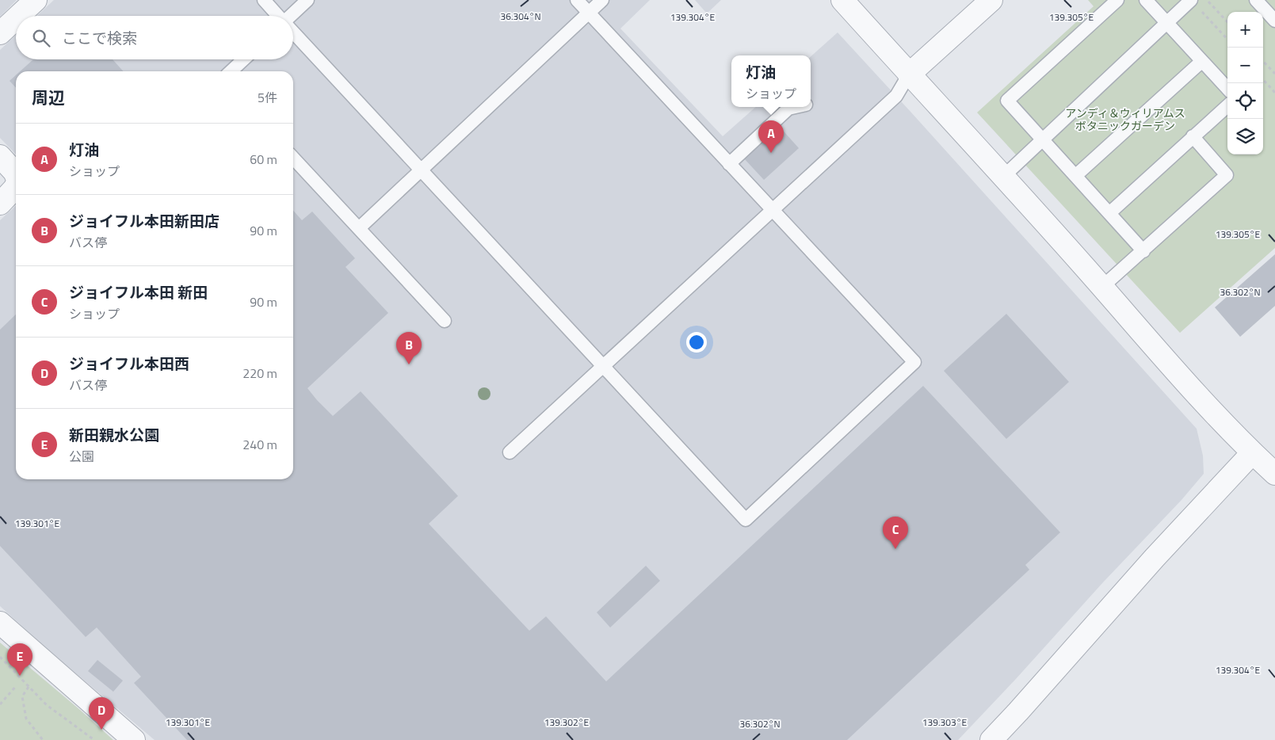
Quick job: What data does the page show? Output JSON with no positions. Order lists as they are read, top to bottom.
{
  "parks": ["アンディ＆ウィリアムス ボタニックガーデン"],
  "page": {
    "map_buttons": ["+", "−"],
    "search": "ここで検索",
    "popup": ["灯油", "ショップ"],
    "heading": ["周辺", "5件"],
    "pins": [
      "A",
      "B",
      "C",
      "E",
      "D"
    ],
    "list": [
      {
        "mark": "A",
        "name": "灯油",
        "note": "ショップ",
        "value": "60 m"
      },
      {
        "mark": "B",
        "name": "ジョイフル本田新田店",
        "note": "バス停",
        "value": "90 m"
      },
      {
        "mark": "C",
        "name": "ジョイフル本田 新田",
        "note": "ショップ",
        "value": "90 m"
      },
      {
        "mark": "D",
        "name": "ジョイフル本田西",
        "note": "バス停",
        "value": "220 m"
      },
      {
        "mark": "E",
        "name": "新田親水公園",
        "note": "公園",
        "value": "240 m"
      }
    ]
  },
  "coordinates": [
    "36.304°N",
    "139.305°E",
    "139.304°E",
    "36.302°N",
    "139.301°E",
    "139.302°E",
    "139.303°E"
  ]
}
